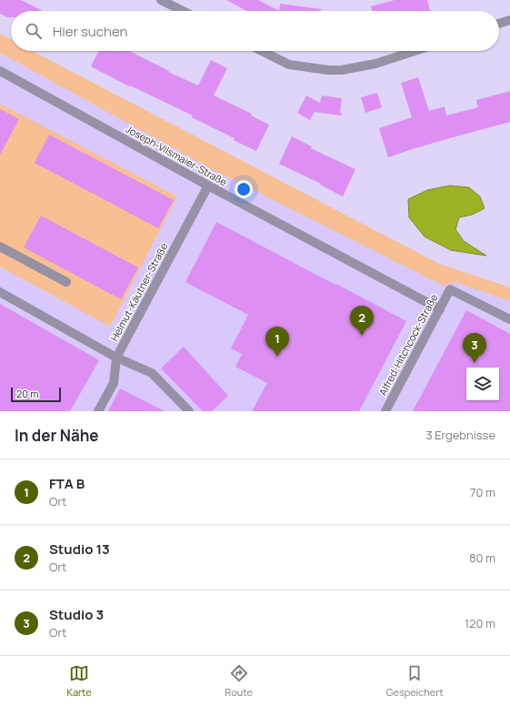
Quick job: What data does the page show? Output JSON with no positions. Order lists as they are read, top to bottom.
{
  "streets": {
    "street": ["Joseph-Vilsmaier-Straße", "Helmut-Käutner-Straße", "Alfred-Hitchcock-Straße"]
  },
  "crossings": [
    ["Joseph-Vilsmaier-Straße", "Helmut-Käutner-Straße"],
    ["Joseph-Vilsmaier-Straße", "Alfred-Hitchcock-Straße"]
  ],
  "scale_bar": "20 m",
  "page": {
    "search": "Hier suchen",
    "pins": ["2", "1", "3"],
    "scale": "20 m",
    "heading": ["In der Nähe", "3 Ergebnisse"],
    "list": [
      {
        "mark": "1",
        "name": "FTA B",
        "note": "Ort",
        "value": "70 m"
      },
      {
        "mark": "2",
        "name": "Studio 13",
        "note": "Ort",
        "value": "80 m"
      },
      {
        "mark": "3",
        "name": "Studio 3",
        "note": "Ort",
        "value": "120 m"
      }
    ],
    "nav": ["Karte", "Route", "Gespeichert"]
  }
}
